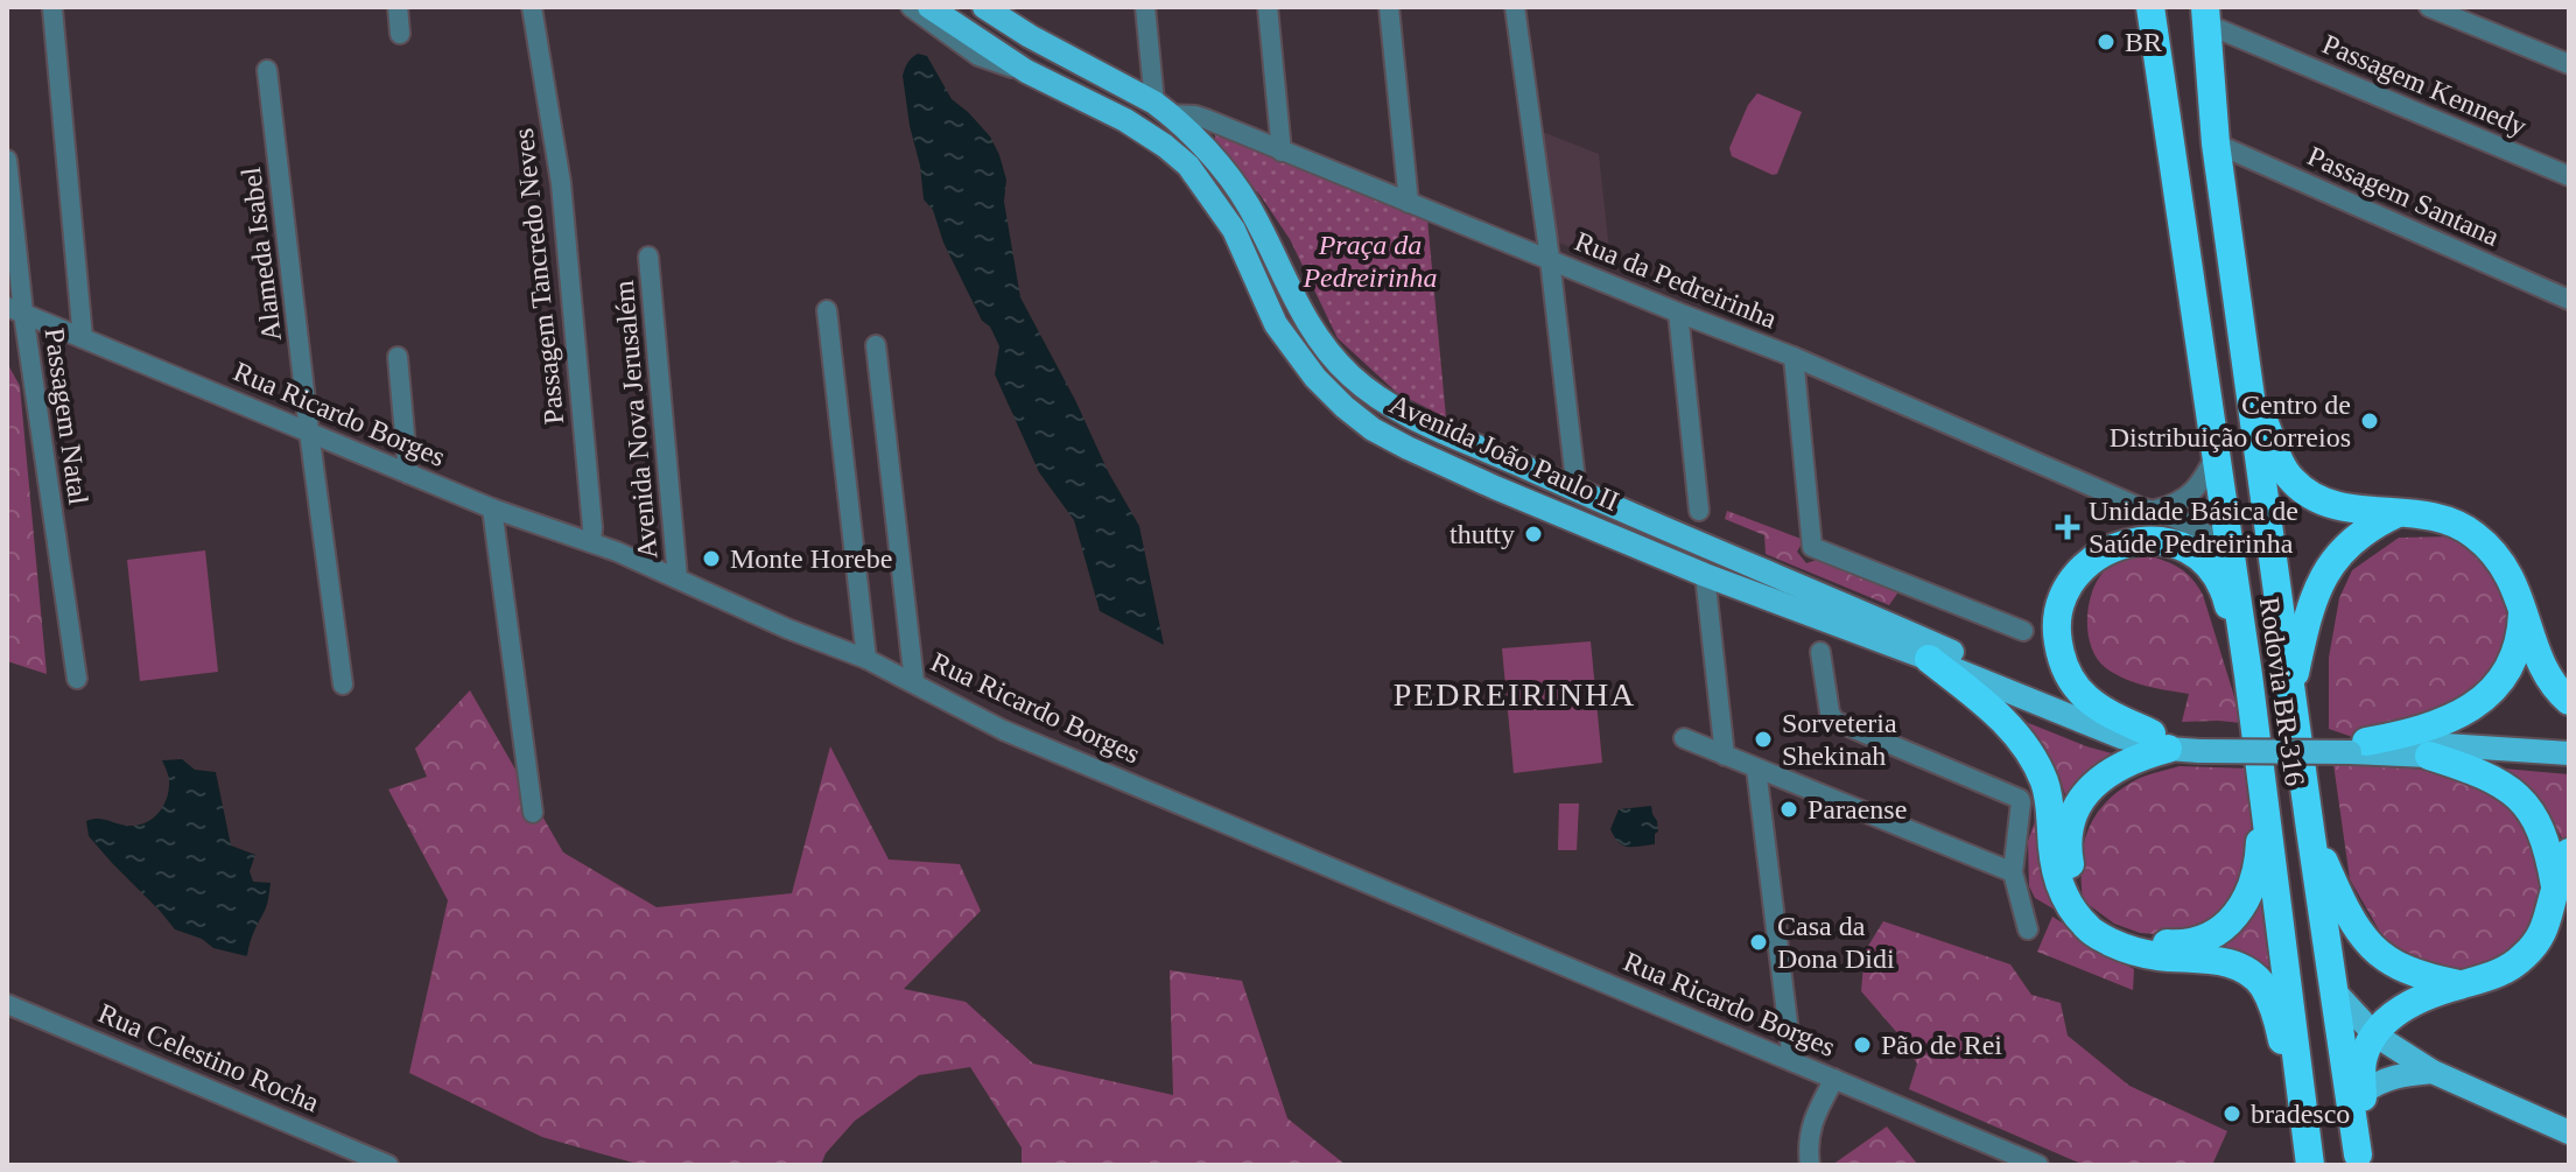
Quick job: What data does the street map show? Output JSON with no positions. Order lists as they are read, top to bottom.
{
  "streets": {
    "highway": ["Rodovia BR-316"],
    "main road": ["Avenida João Paulo II"],
    "street": [
      "Passagem Kennedy",
      "Passagem Santana",
      "Alameda Isabel",
      "Passagem Tancredo Neves",
      "Rua da Pedreirinha",
      "Rua Ricardo Borges",
      "Passagem Natal",
      "Avenida Nova Jerusalém",
      "Rua Celestino Rocha"
    ]
  },
  "crossings": [
    ["Passagem Kennedy", "Rodovia BR-316"],
    ["Passagem Santana", "Rodovia BR-316"],
    ["Alameda Isabel", "Rua Ricardo Borges"],
    ["Passagem Tancredo Neves", "Rua Ricardo Borges"],
    ["Rua da Pedreirinha", "Avenida João Paulo II"],
    ["Rua da Pedreirinha", "Rodovia BR-316"],
    ["Rua Ricardo Borges", "Passagem Natal"],
    ["Rua Ricardo Borges", "Avenida Nova Jerusalém"]
  ],
  "districts": ["PEDREIRINHA"],
  "parks": ["Praça da Pedreirinha"],
  "places": {
    "other": [
      "BR",
      "Centro de Distribuição Correios",
      "thutty",
      "Monte Horebe",
      "Sorveteria Shekinah",
      "Paraense",
      "Casa da Dona Didi",
      "Pão de Rei",
      "bradesco"
    ],
    "health": ["Unidade Básica de Saúde Pedreirinha"]
  }
}
